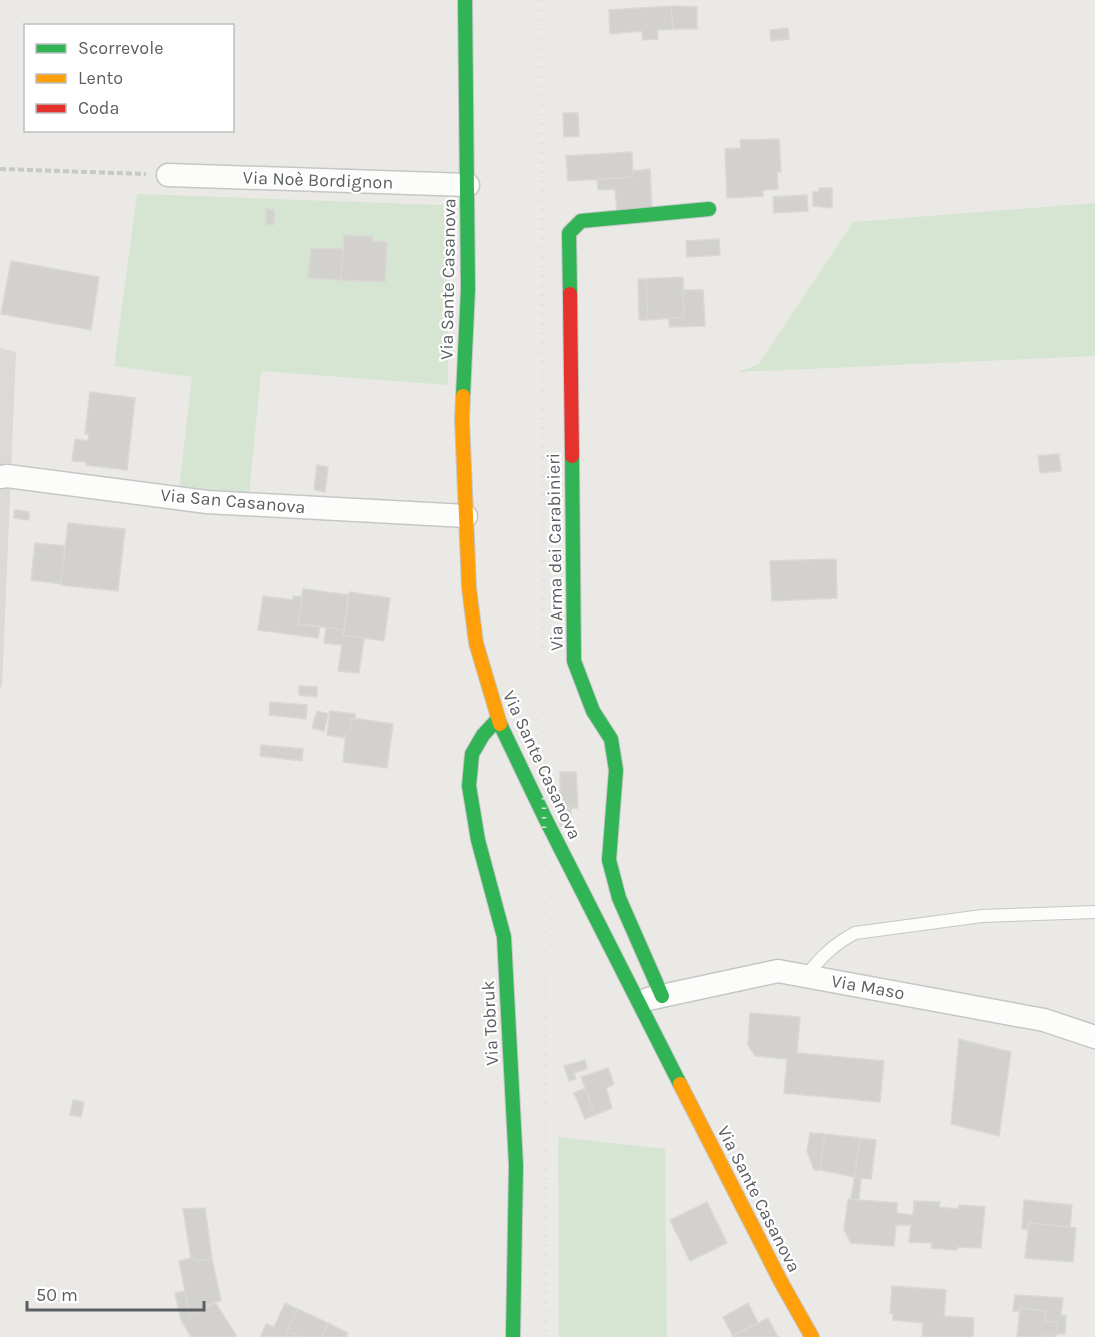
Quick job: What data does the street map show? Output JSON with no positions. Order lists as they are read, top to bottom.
{
  "streets": {
    "street": [
      "Via Noè Bordignon",
      "Via Sante Casanova",
      "Via San Casanova",
      "Via Arma dei Carabinieri",
      "Via Maso",
      "Via Tobruk"
    ]
  },
  "crossings": [
    ["Via Noè Bordignon", "Via Sante Casanova"],
    ["Via Sante Casanova", "Via San Casanova"],
    ["Via Sante Casanova", "Via Maso"],
    ["Via Sante Casanova", "Via Tobruk"],
    ["Via Arma dei Carabinieri", "Via Maso"]
  ],
  "legend": ["Scorrevole", "Lento", "Coda"],
  "scale_bar": "50 m"
}
